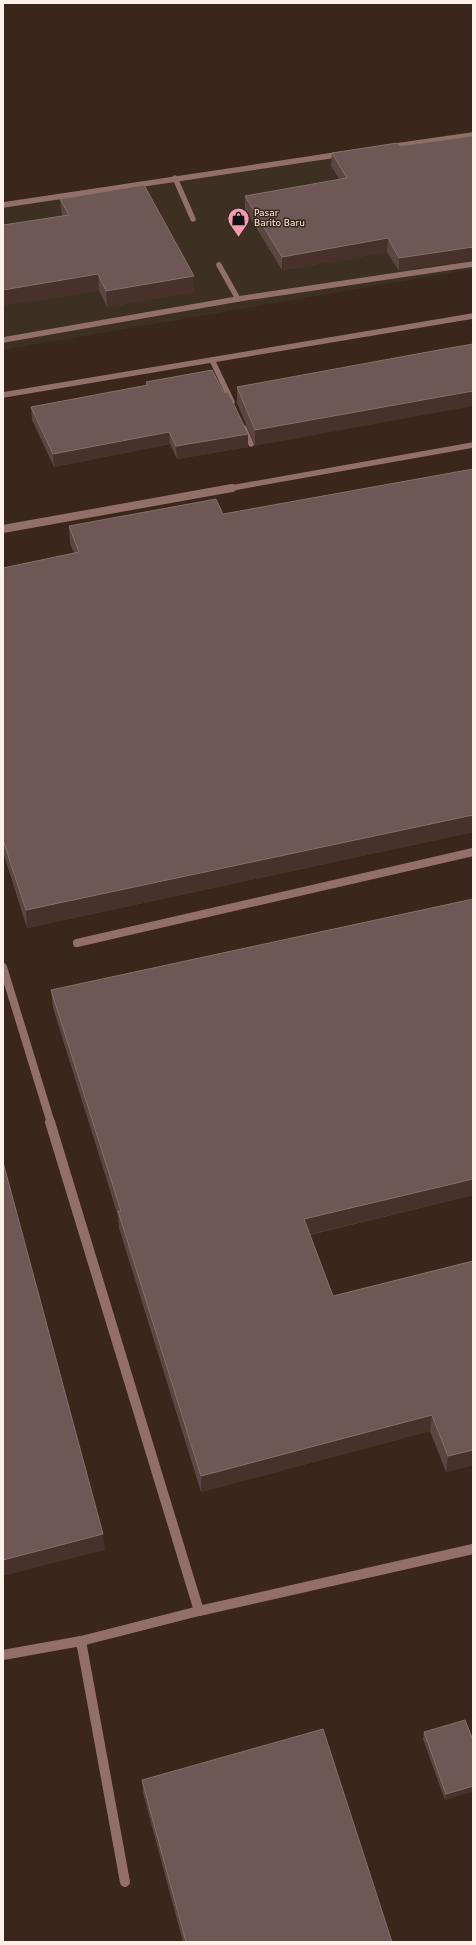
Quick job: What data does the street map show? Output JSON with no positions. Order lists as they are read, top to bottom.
{
  "places": {
    "shop": ["Pasar Barito Baru"]
  }
}
